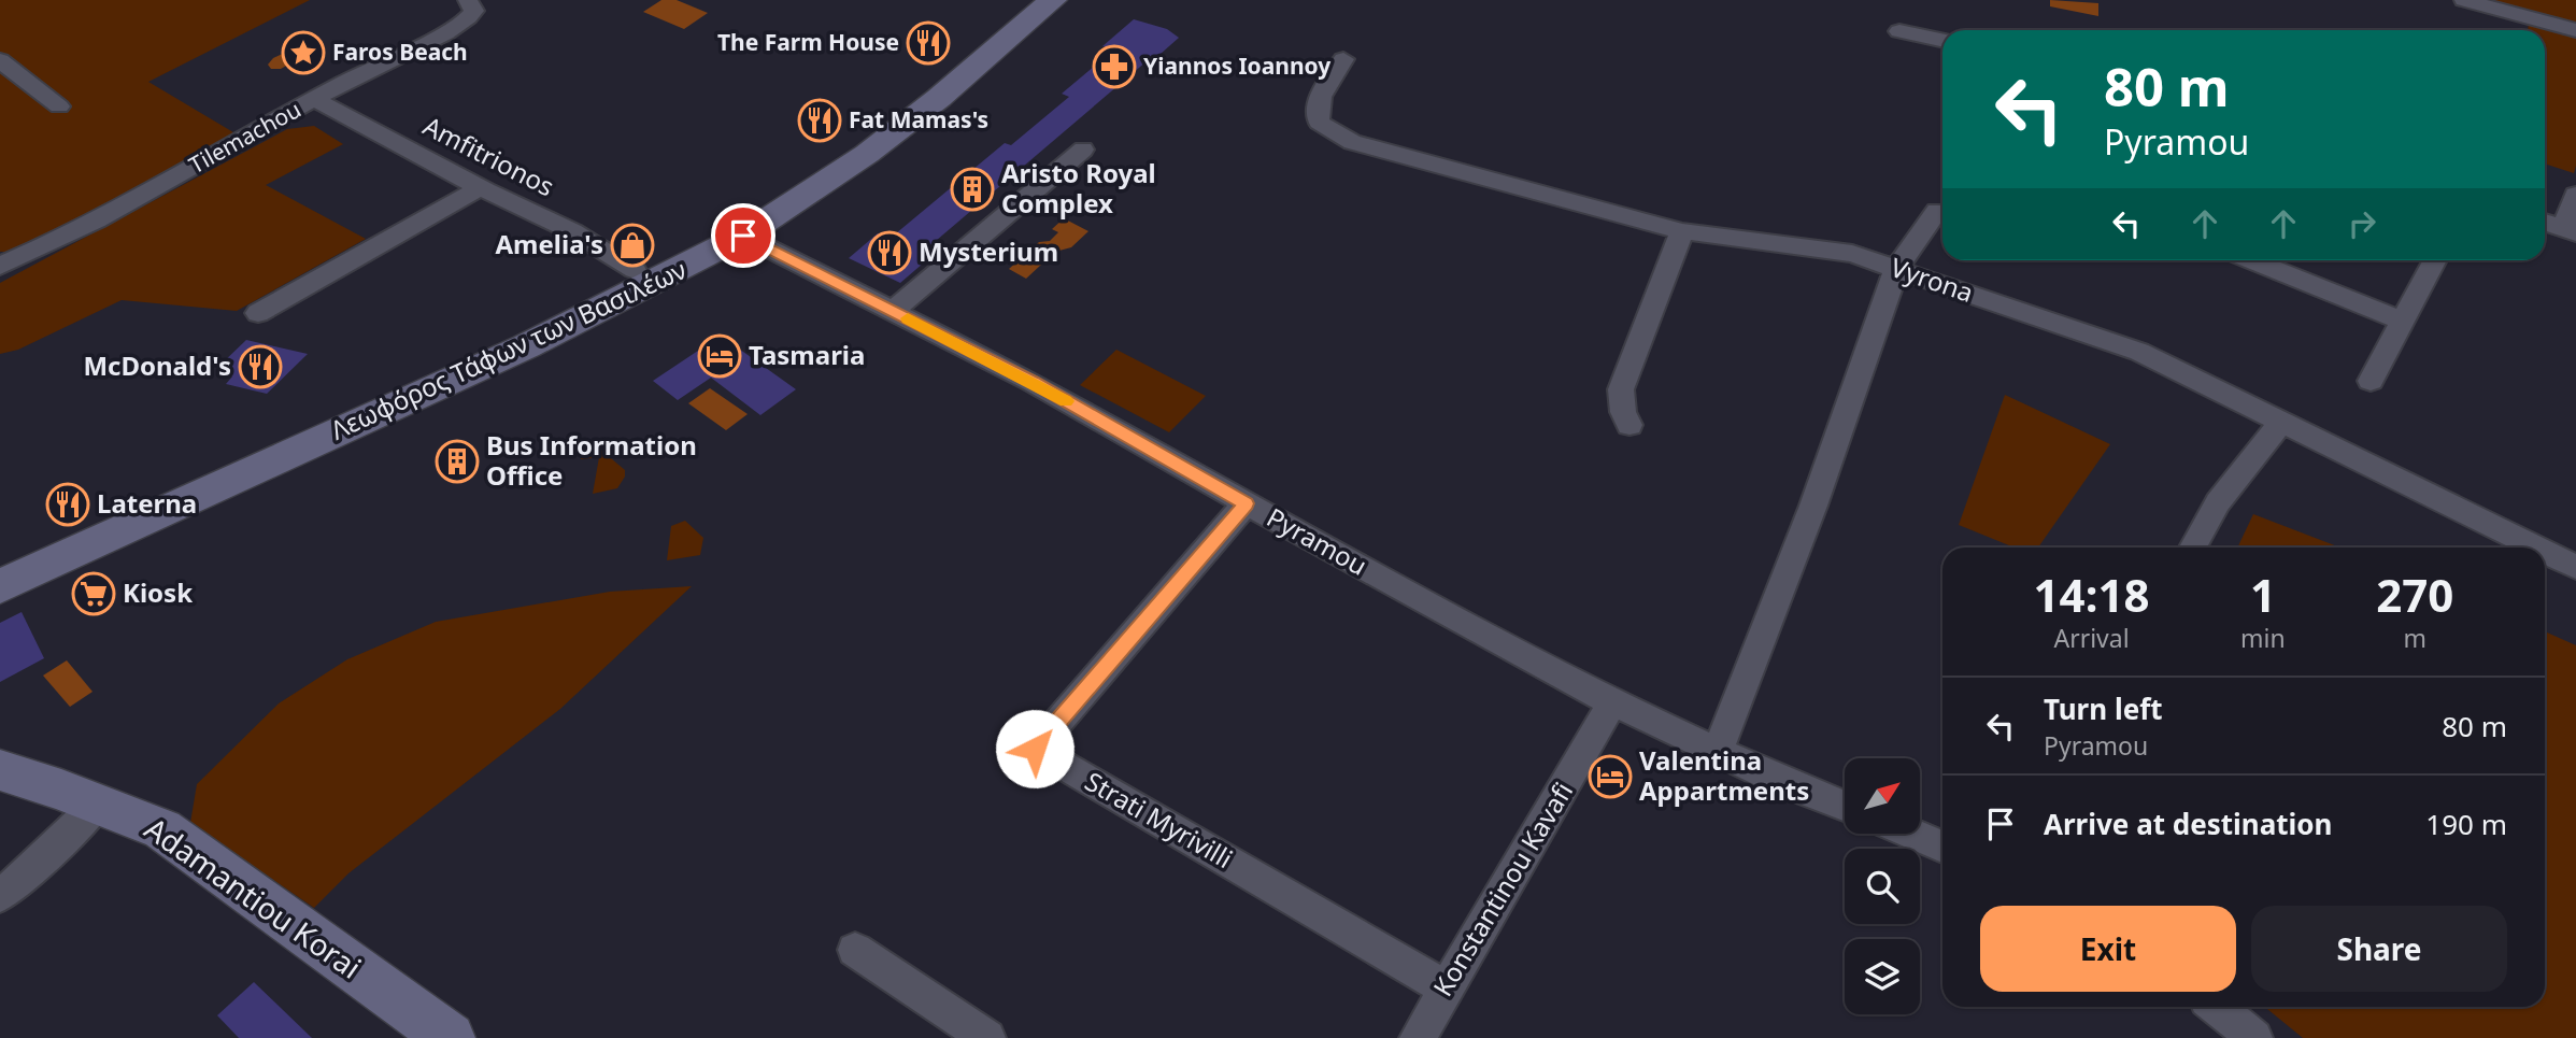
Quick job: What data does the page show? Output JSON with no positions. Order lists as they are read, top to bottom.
{
  "streets": {
    "main road": ["Λεωφόρος Τάφων των Βασιλέων", "Adamantiou Korai"],
    "street": [
      "Tilemachou",
      "Amfitrionos",
      "Vyrona",
      "Pyramou",
      "Strati Myrivilli",
      "Konstantinou Kavafi"
    ]
  },
  "crossings": [
    ["Tilemachou", "Amfitrionos"],
    ["Amfitrionos", "Λεωφόρος Τάφων των Βασιλέων"],
    ["Λεωφόρος Τάφων των Βασιλέων", "Pyramou"],
    ["Pyramou", "Strati Myrivilli"],
    ["Pyramou", "Konstantinou Kavafi"],
    ["Strati Myrivilli", "Konstantinou Kavafi"]
  ],
  "places": {
    "restaurant": [
      "The Farm House",
      "Fat Mamas's",
      "Mysterium",
      "McDonald's",
      "Laterna"
    ],
    "place": ["Faros Beach"],
    "pharmacy": ["Yiannos Ioannoy"],
    "building": ["Aristo Royal Complex", "Bus Information Office"],
    "shop": ["Amelia's"],
    "hotel": ["Tasmaria", "Valentina Appartments"],
    "supermarket": ["Kiosk"]
  },
  "north": "top right",
  "page": {
    "turn": ["80 m", "Pyramou"],
    "eta": [
      "14:18",
      "Arrival",
      "1",
      "min",
      "270",
      "m"
    ],
    "list": [
      {
        "name": "Turn left",
        "note": "Pyramou",
        "value": "80 m"
      },
      {
        "name": "Arrive at destination",
        "value": "190 m"
      }
    ],
    "buttons": ["Exit", "Share"]
  }
}
